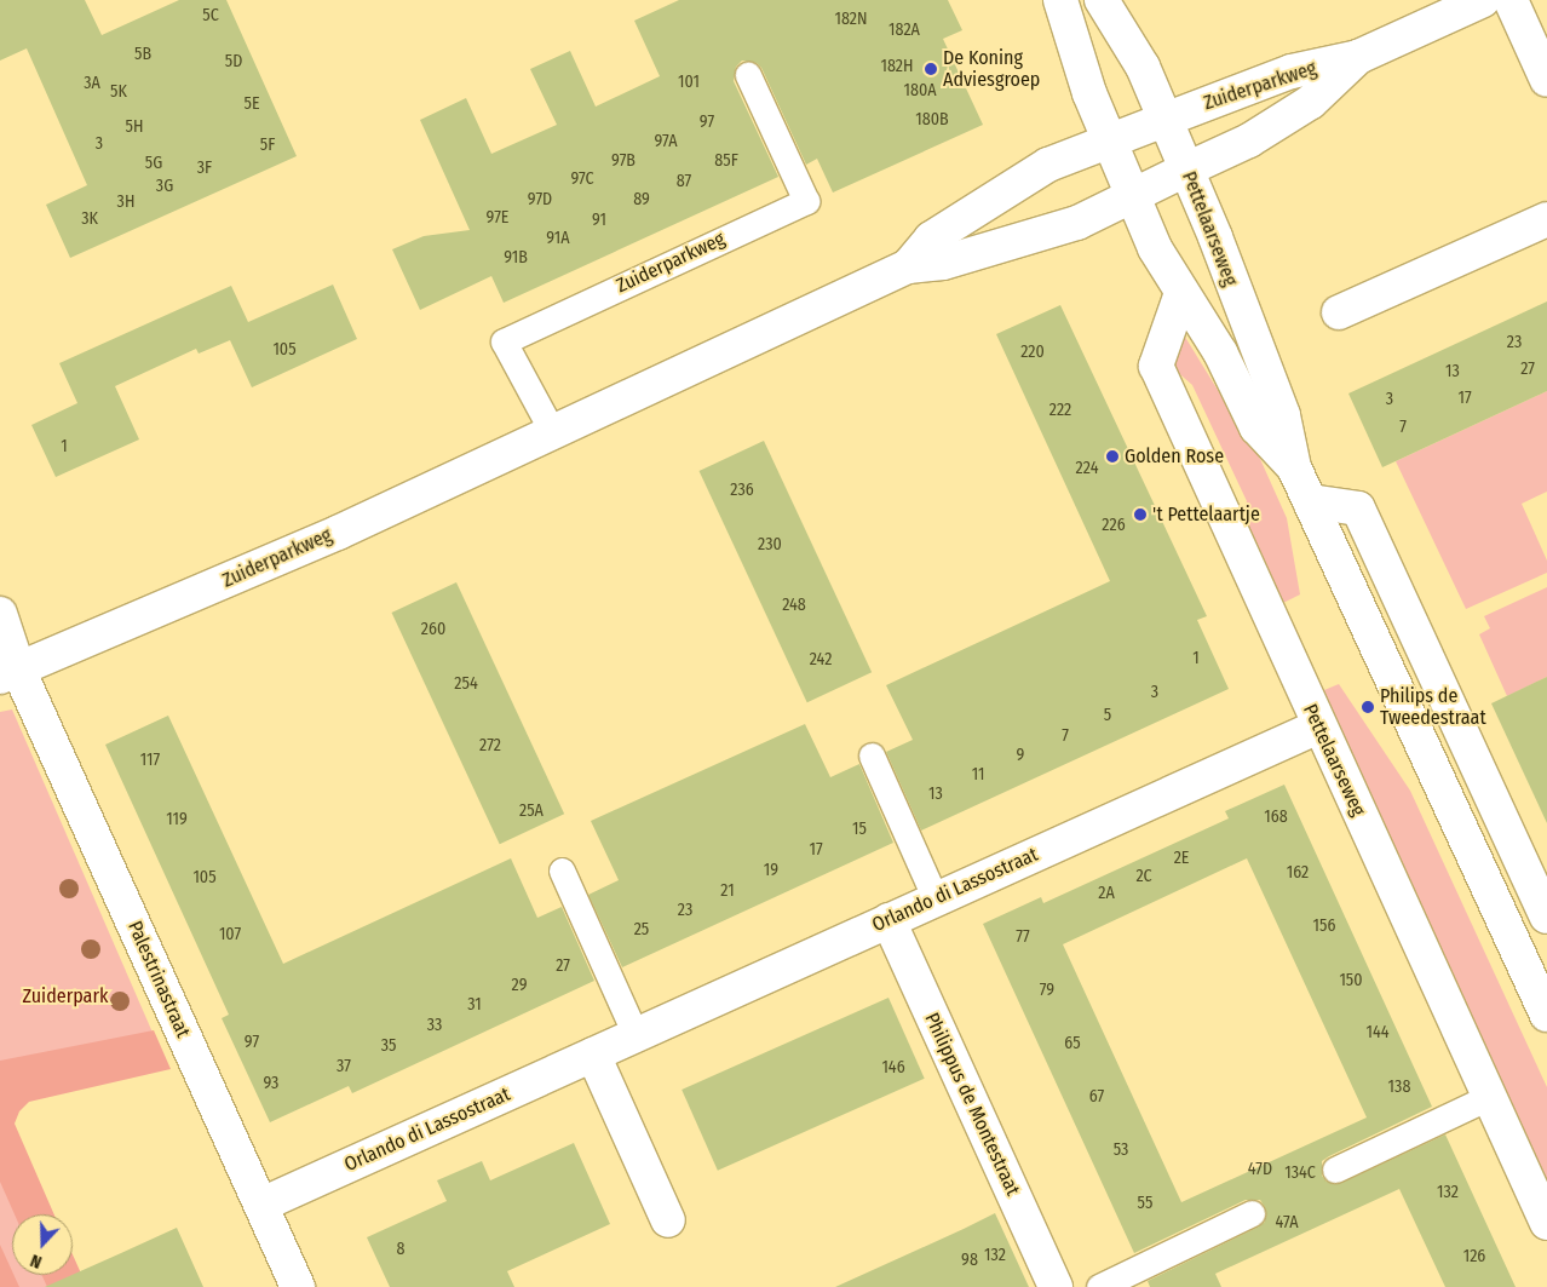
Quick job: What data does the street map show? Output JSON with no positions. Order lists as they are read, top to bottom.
{
  "streets": {
    "street": [
      "Zuiderparkweg",
      "Pettelaarseweg",
      "Orlando di Lassostraat",
      "Palestrinastraat",
      "Philippus de Montestraat"
    ]
  },
  "crossings": [
    ["Zuiderparkweg", "Pettelaarseweg"],
    ["Zuiderparkweg", "Palestrinastraat"],
    ["Pettelaarseweg", "Orlando di Lassostraat"],
    ["Orlando di Lassostraat", "Palestrinastraat"],
    ["Orlando di Lassostraat", "Philippus de Montestraat"]
  ],
  "parks": ["Zuiderpark"],
  "places": [
    "De Koning Adviesgroep",
    "Golden Rose",
    "'t Pettelaartje",
    "Philips de Tweedestraat"
  ],
  "house_numbers": [
    "5C",
    "182N",
    "182A",
    "5B",
    "5D",
    "182H",
    "101",
    "3A",
    "180A",
    "5K",
    "5E",
    "180B",
    "97",
    "5H",
    "97A",
    "3",
    "5F",
    "97B",
    "85F",
    "5G",
    "3F",
    "97C",
    "87",
    "3G",
    "97D",
    "89",
    "3H",
    "97E",
    "3K",
    "91",
    "91A",
    "91B",
    "23",
    "105",
    "220",
    "27",
    "13",
    "17",
    "3",
    "222",
    "7",
    "1",
    "224",
    "236",
    "226",
    "230",
    "248",
    "260",
    "1",
    "242",
    "254",
    "3",
    "5",
    "7",
    "272",
    "9",
    "117",
    "11",
    "13",
    "25A",
    "168",
    "119",
    "15",
    "17",
    "2E",
    "19",
    "162",
    "2C",
    "105",
    "21",
    "2A",
    "23",
    "156",
    "25",
    "107",
    "77",
    "27",
    "150",
    "29",
    "79",
    "31",
    "33",
    "144",
    "97",
    "65",
    "35",
    "37",
    "146",
    "93",
    "138",
    "67",
    "53",
    "47D",
    "134C",
    "132",
    "55",
    "47A",
    "8",
    "132",
    "126",
    "98"
  ],
  "north": "bottom"
}
